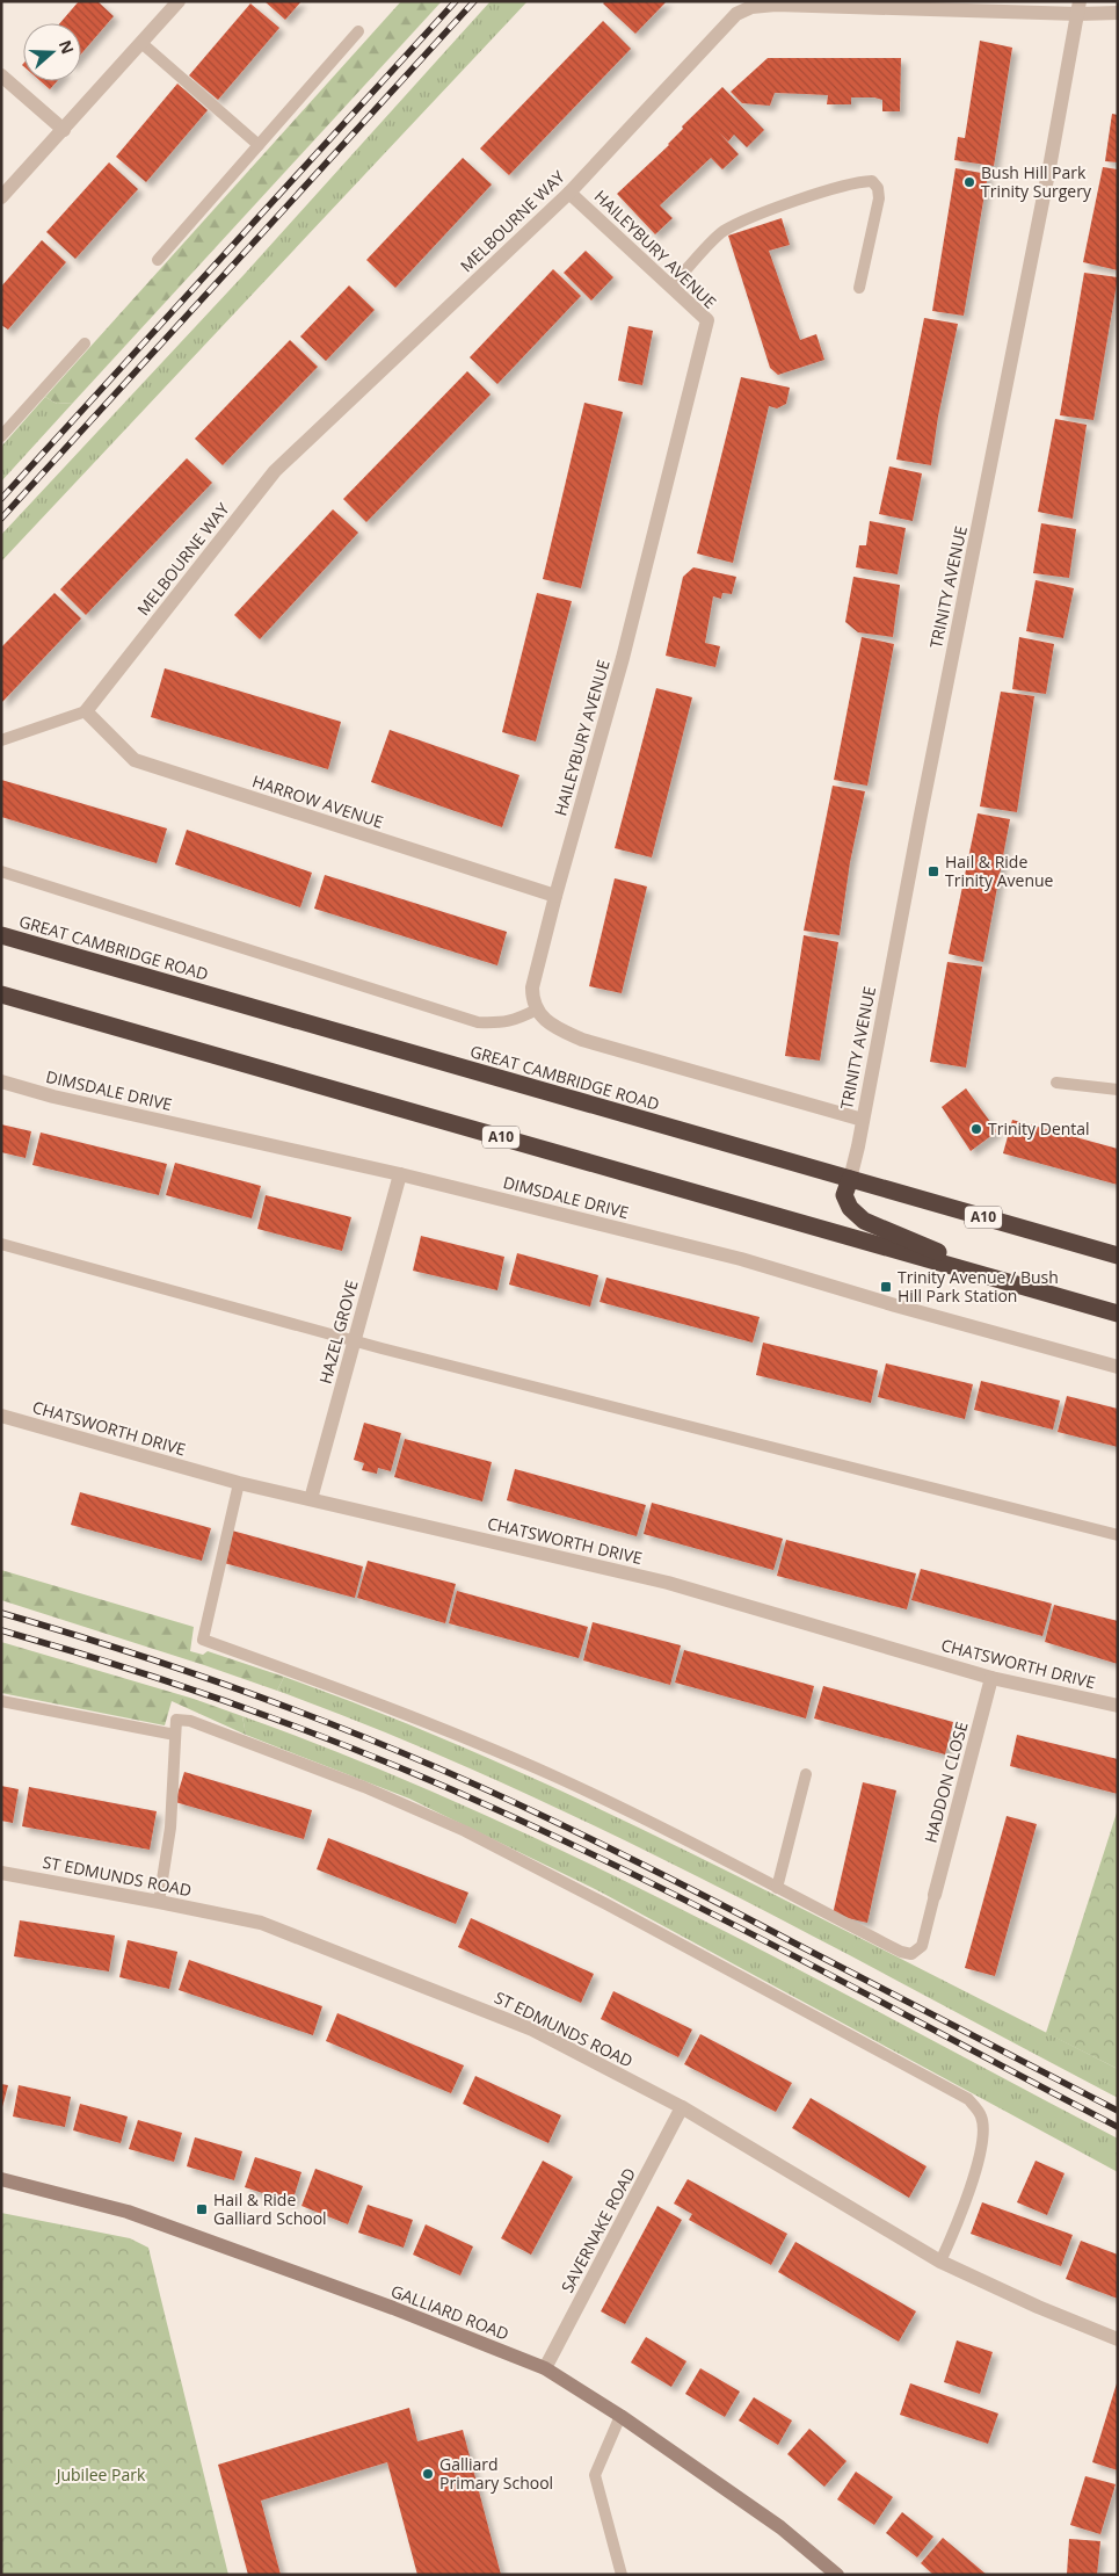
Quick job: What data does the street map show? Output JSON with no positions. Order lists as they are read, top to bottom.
{
  "streets": {
    "highway": ["GREAT CAMBRIDGE ROAD", "A10"],
    "street": [
      "MELBOURNE WAY",
      "HAILEYBURY AVENUE",
      "TRINITY AVENUE",
      "HARROW AVENUE",
      "DIMSDALE DRIVE",
      "HAZEL GROVE",
      "CHATSWORTH DRIVE",
      "HADDON CLOSE",
      "ST EDMUNDS ROAD",
      "SAVERNAKE ROAD",
      "GALLIARD ROAD"
    ]
  },
  "crossings": [
    ["MELBOURNE WAY", "HAILEYBURY AVENUE"],
    ["MELBOURNE WAY", "TRINITY AVENUE"],
    ["MELBOURNE WAY", "HARROW AVENUE"],
    ["HAILEYBURY AVENUE", "HARROW AVENUE"],
    ["TRINITY AVENUE", "GREAT CAMBRIDGE ROAD"],
    ["TRINITY AVENUE", "A10"],
    ["GREAT CAMBRIDGE ROAD", "A10"],
    ["DIMSDALE DRIVE", "HAZEL GROVE"],
    ["HAZEL GROVE", "CHATSWORTH DRIVE"],
    ["CHATSWORTH DRIVE", "HADDON CLOSE"],
    ["ST EDMUNDS ROAD", "SAVERNAKE ROAD"],
    ["SAVERNAKE ROAD", "GALLIARD ROAD"]
  ],
  "parks": ["Jubilee Park"],
  "places": {
    "other": ["Bush Hill Park Trinity Surgery", "Trinity Dental", "Galliard Primary School"],
    "transit": ["Hail & Ride Trinity Avenue", "Trinity Avenue / Bush Hill Park Station", "Hail & Ride Galliard School"]
  },
  "north": "right"
}
